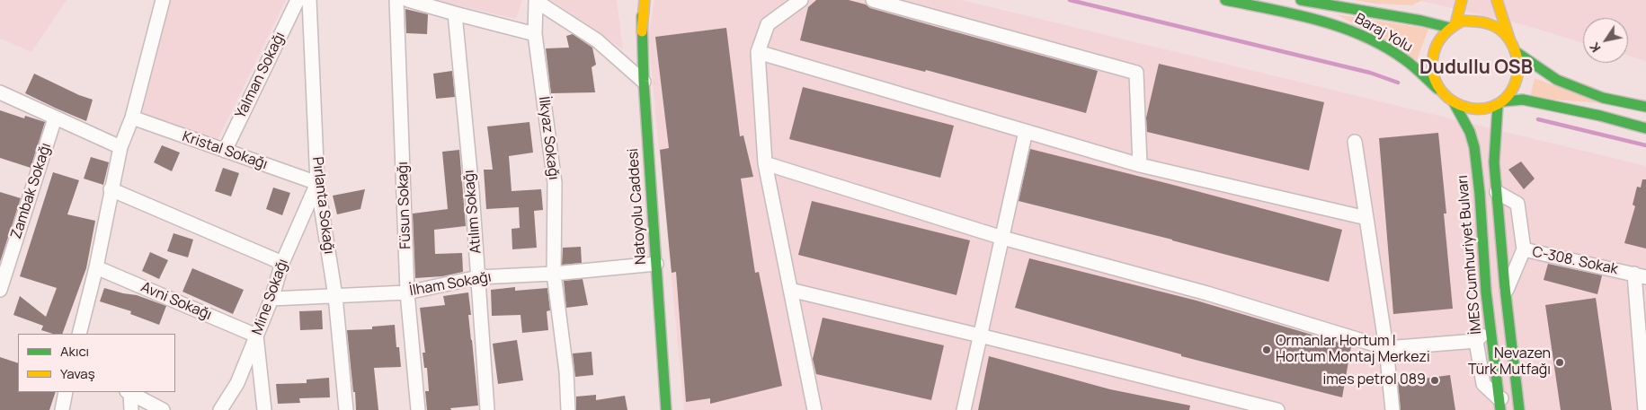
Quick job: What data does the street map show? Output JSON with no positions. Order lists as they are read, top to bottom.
{
  "streets": {
    "main road": ["Baraj Yolu", "Natoyolu Caddesi", "İMES Cumhuriyet Bulvarı"],
    "street": [
      "Yalman Sokağı",
      "İlkyaz Sokağı",
      "Kristal Sokağı",
      "Zambak Sokağı",
      "Pırlanta Sokağı",
      "Füsun Sokağı",
      "Atılım Sokağı",
      "C-308. Sokak",
      "İlham Sokağı",
      "Mine Sokağı",
      "Avni Sokağı"
    ]
  },
  "crossings": [
    ["Baraj Yolu", "İMES Cumhuriyet Bulvarı"],
    ["Yalman Sokağı", "Kristal Sokağı"],
    ["İlkyaz Sokağı", "Natoyolu Caddesi"],
    ["İlkyaz Sokağı", "İlham Sokağı"],
    ["Kristal Sokağı", "Pırlanta Sokağı"],
    ["Kristal Sokağı", "Mine Sokağı"],
    ["Pırlanta Sokağı", "İlham Sokağı"],
    ["Pırlanta Sokağı", "Mine Sokağı"],
    ["Füsun Sokağı", "İlham Sokağı"],
    ["Natoyolu Caddesi", "İlham Sokağı"],
    ["Atılım Sokağı", "İlham Sokağı"],
    ["İlham Sokağı", "Mine Sokağı"],
    ["Mine Sokağı", "Avni Sokağı"]
  ],
  "districts": ["Dudullu OSB"],
  "places": ["Ormanlar Hortum | Hortum Montaj Merkezi", "Nevazen Türk Mutfağı", "imes petrol 089"],
  "legend": ["Akıcı", "Yavaş"],
  "north": "bottom left"
}
